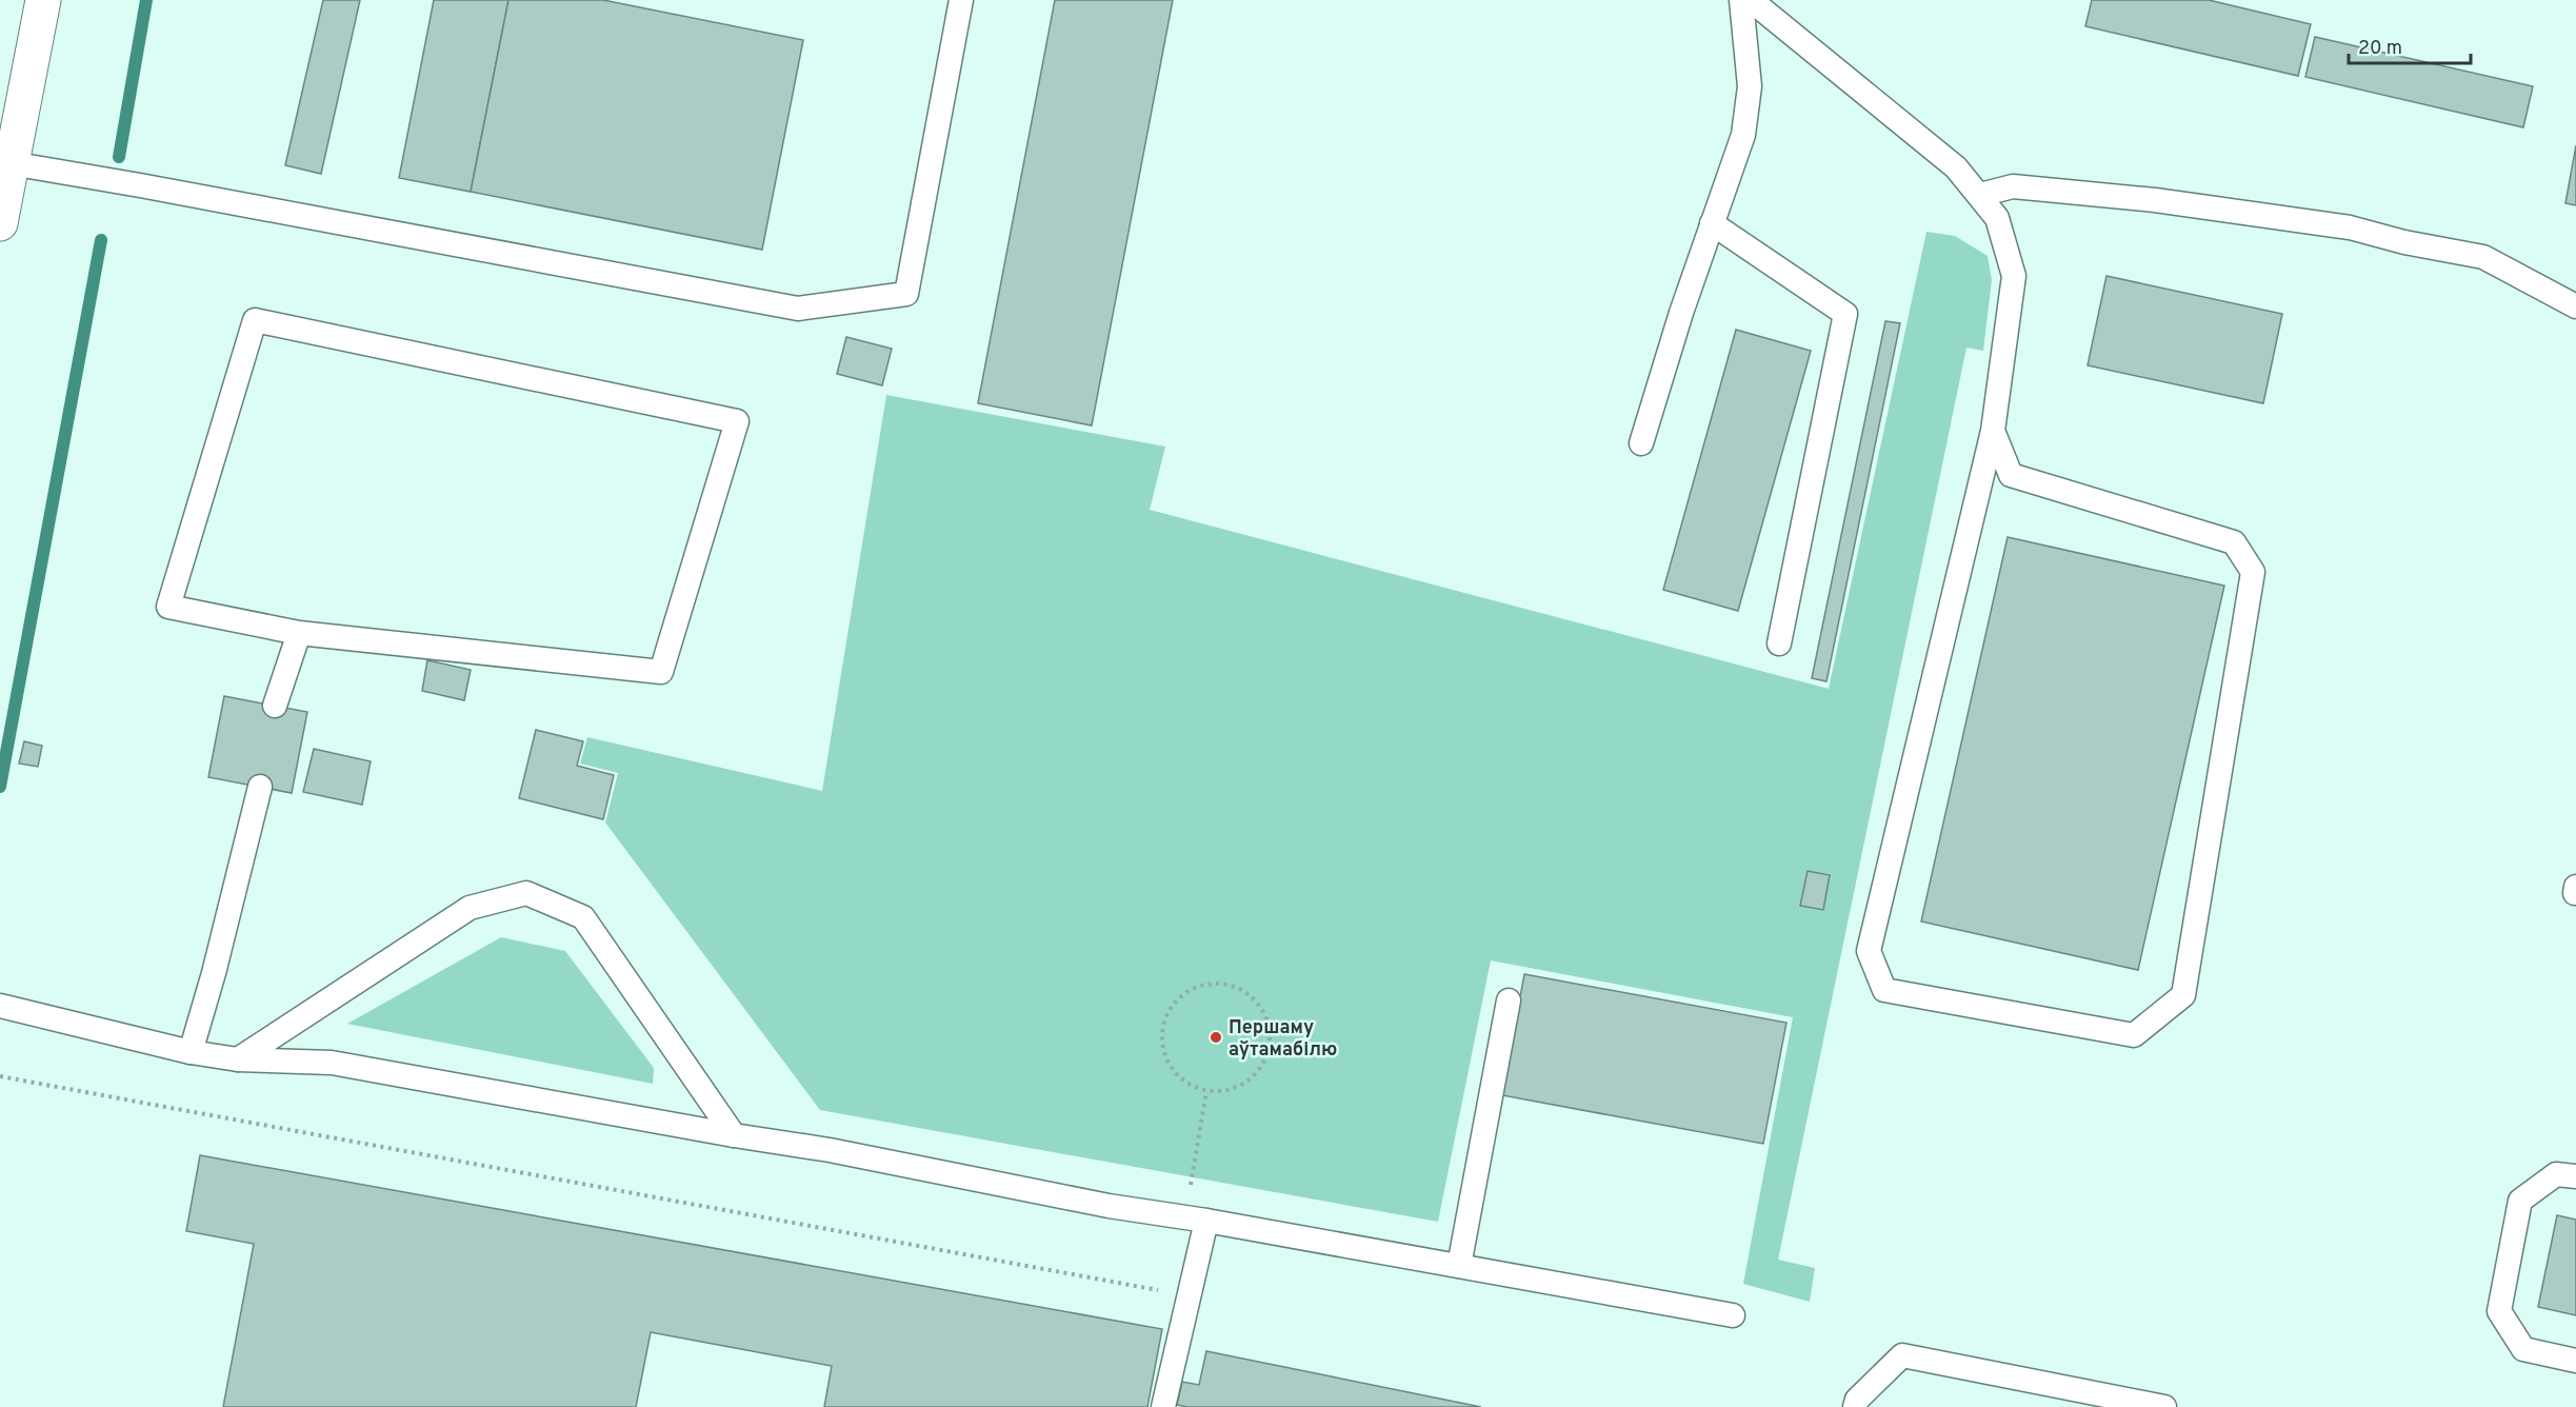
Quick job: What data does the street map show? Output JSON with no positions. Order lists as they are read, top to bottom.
{
  "places": ["Першаму аўтамабілю"],
  "scale_bar": "20 m"
}
